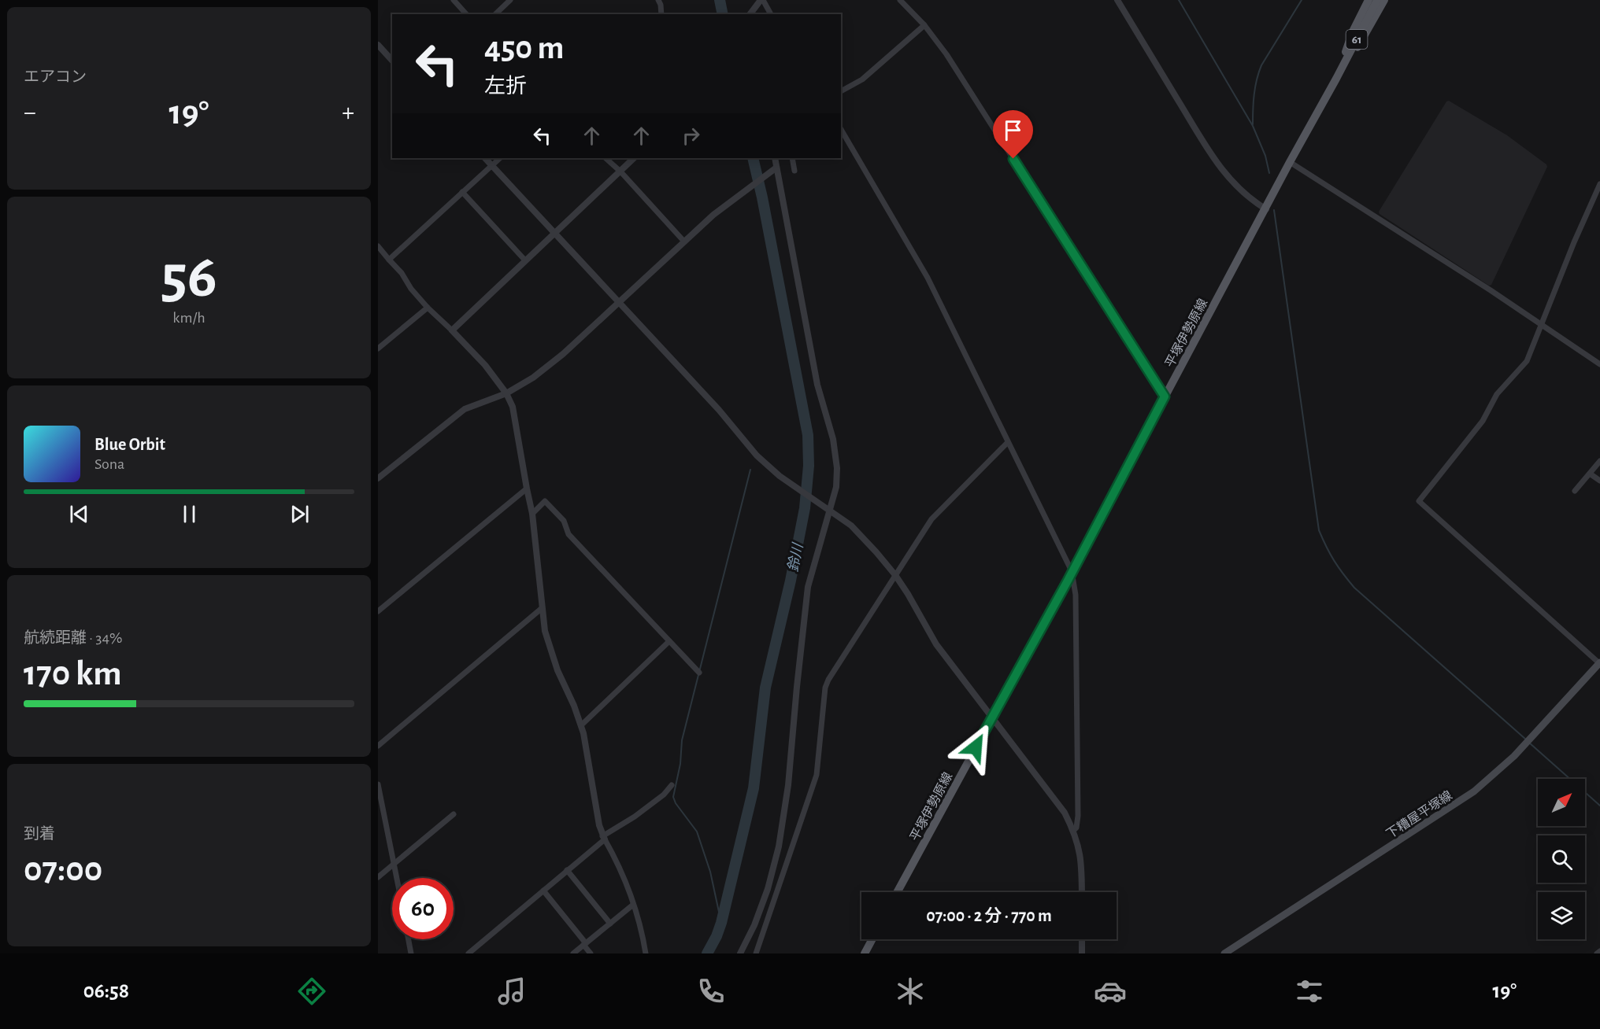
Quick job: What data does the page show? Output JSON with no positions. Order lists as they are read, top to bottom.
{
  "streets": {
    "main road": ["61", "平塚伊勢原線", "下糟屋平塚線"]
  },
  "water": ["鈴川"],
  "north": "top right",
  "page": {
    "tile": [
      "エアコン",
      ["56", "km/h"],
      ["航続距離 · 34%", "170 km"],
      ["到着", "07:00"]
    ],
    "turn": ["450 m", "左折"],
    "heat": ["−", "19°", "+"],
    "song": ["Blue Orbit", "Sona"],
    "limit": "60",
    "trip": "07:00 · 2 分 · 770 m",
    "tabs": ["06:58", "19°"]
  }
}
